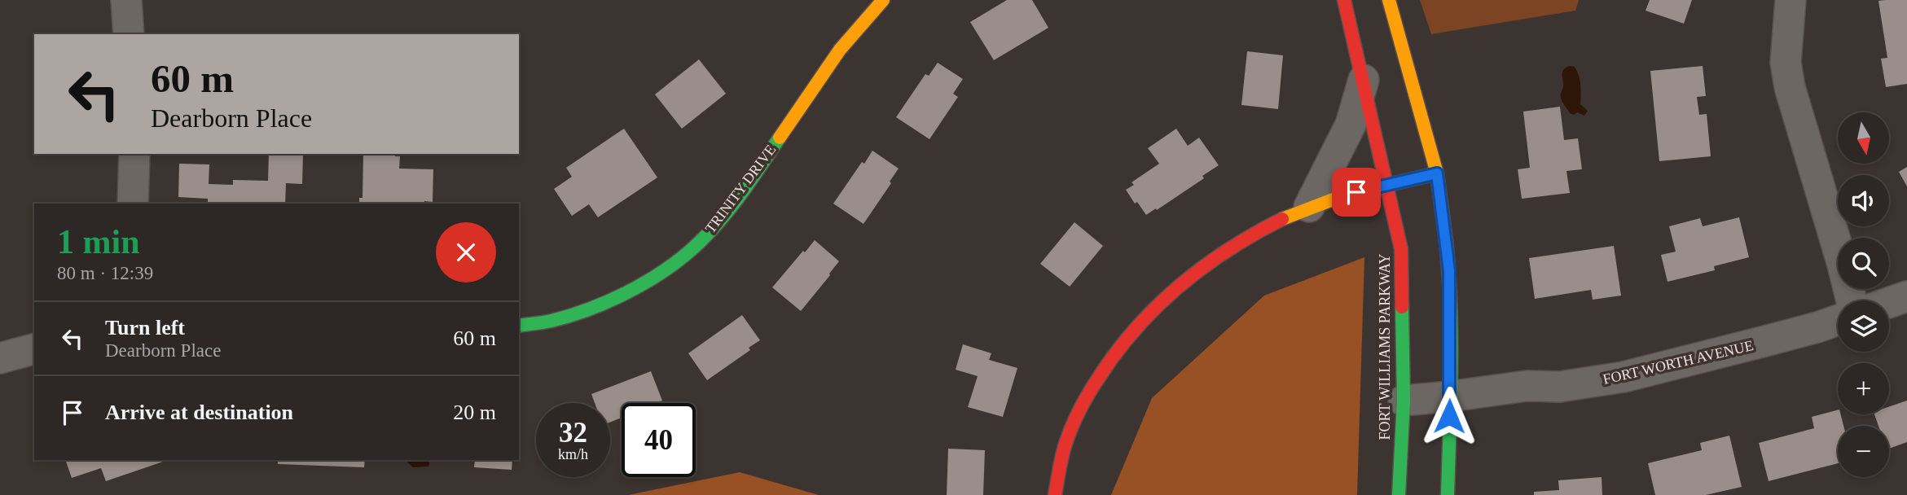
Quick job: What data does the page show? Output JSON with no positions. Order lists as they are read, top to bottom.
{
  "streets": {
    "street": ["TRINITY DRIVE", "FORT WILLIAMS PARKWAY", "FORT WORTH AVENUE"]
  },
  "crossings": [
    ["FORT WILLIAMS PARKWAY", "FORT WORTH AVENUE"]
  ],
  "north": "bottom",
  "page": {
    "turn": ["60 m", "Dearborn Place"],
    "map_buttons": ["+", "−"],
    "heading": ["1 min", "80 m · 12:39"],
    "list": [
      {
        "name": "Turn left",
        "note": "Dearborn Place",
        "value": "60 m"
      },
      {
        "name": "Arrive at destination",
        "value": "20 m"
      }
    ],
    "speed": "32 km/h",
    "limit": "40"
  }
}
